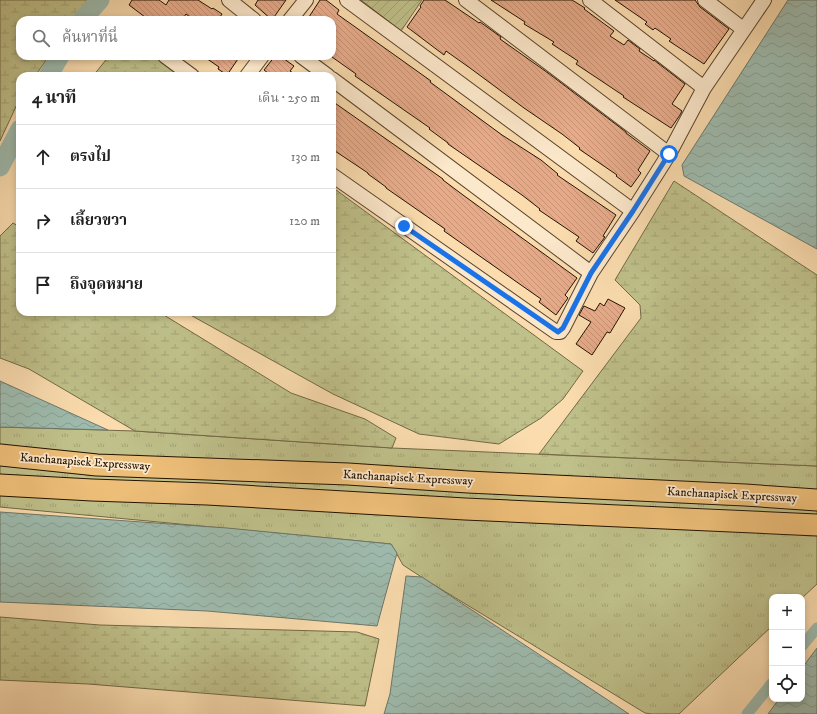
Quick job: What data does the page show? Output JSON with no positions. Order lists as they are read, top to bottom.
{
  "streets": {
    "highway": ["Kanchanapisek Expressway"]
  },
  "page": {
    "search": "ค้นหาที่นี่",
    "heading": ["4 นาที", "เดิน · 250 m"],
    "list": [
      ["ตรงไป", "130 m"],
      ["เลี้ยวขวา", "120 m"],
      "ถึงจุดหมาย"
    ],
    "map_buttons": ["+", "−"]
  }
}
